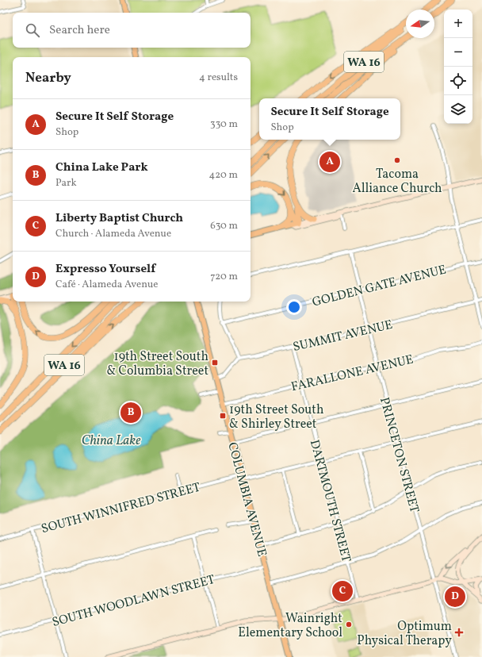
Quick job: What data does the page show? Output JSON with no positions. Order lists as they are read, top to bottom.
{
  "streets": {
    "highway": ["WA 16"],
    "main road": ["COLUMBIA AVENUE"],
    "street": [
      "GOLDEN GATE AVENUE",
      "SUMMIT AVENUE",
      "FARALLONE AVENUE",
      "PRINCETON STREET",
      "DARTMOUTH STREET",
      "SOUTH WINNIFRED STREET",
      "SOUTH WOODLAWN STREET"
    ]
  },
  "crossings": [
    ["GOLDEN GATE AVENUE", "PRINCETON STREET"],
    ["SUMMIT AVENUE", "PRINCETON STREET"],
    ["SUMMIT AVENUE", "DARTMOUTH STREET"],
    ["FARALLONE AVENUE", "PRINCETON STREET"],
    ["FARALLONE AVENUE", "COLUMBIA AVENUE"],
    ["FARALLONE AVENUE", "DARTMOUTH STREET"],
    ["PRINCETON STREET", "SOUTH WINNIFRED STREET"],
    ["COLUMBIA AVENUE", "SOUTH WINNIFRED STREET"],
    ["COLUMBIA AVENUE", "SOUTH WOODLAWN STREET"],
    ["DARTMOUTH STREET", "SOUTH WINNIFRED STREET"]
  ],
  "water": ["China Lake"],
  "places": {
    "other": ["Tacoma Alliance Church", "Wainright Elementary School"],
    "transit": ["19th Street South & Columbia Street", "19th Street South & Shirley Street"],
    "health": ["Optimum Physical Therapy"]
  },
  "north": "left",
  "page": {
    "map_buttons": ["+", "−"],
    "search": "Search here",
    "heading": ["Nearby", "4 results"],
    "popup": ["Secure It Self Storage", "Shop"],
    "list": [
      {
        "mark": "A",
        "name": "Secure It Self Storage",
        "note": "Shop",
        "value": "330 m"
      },
      {
        "mark": "B",
        "name": "China Lake Park",
        "note": "Park",
        "value": "420 m"
      },
      {
        "mark": "C",
        "name": "Liberty Baptist Church",
        "note": "Church · Alameda Avenue",
        "value": "630 m"
      },
      {
        "mark": "D",
        "name": "Expresso Yourself",
        "note": "Café · Alameda Avenue",
        "value": "720 m"
      }
    ],
    "pins": [
      "A",
      "B",
      "C",
      "D"
    ]
  }
}
